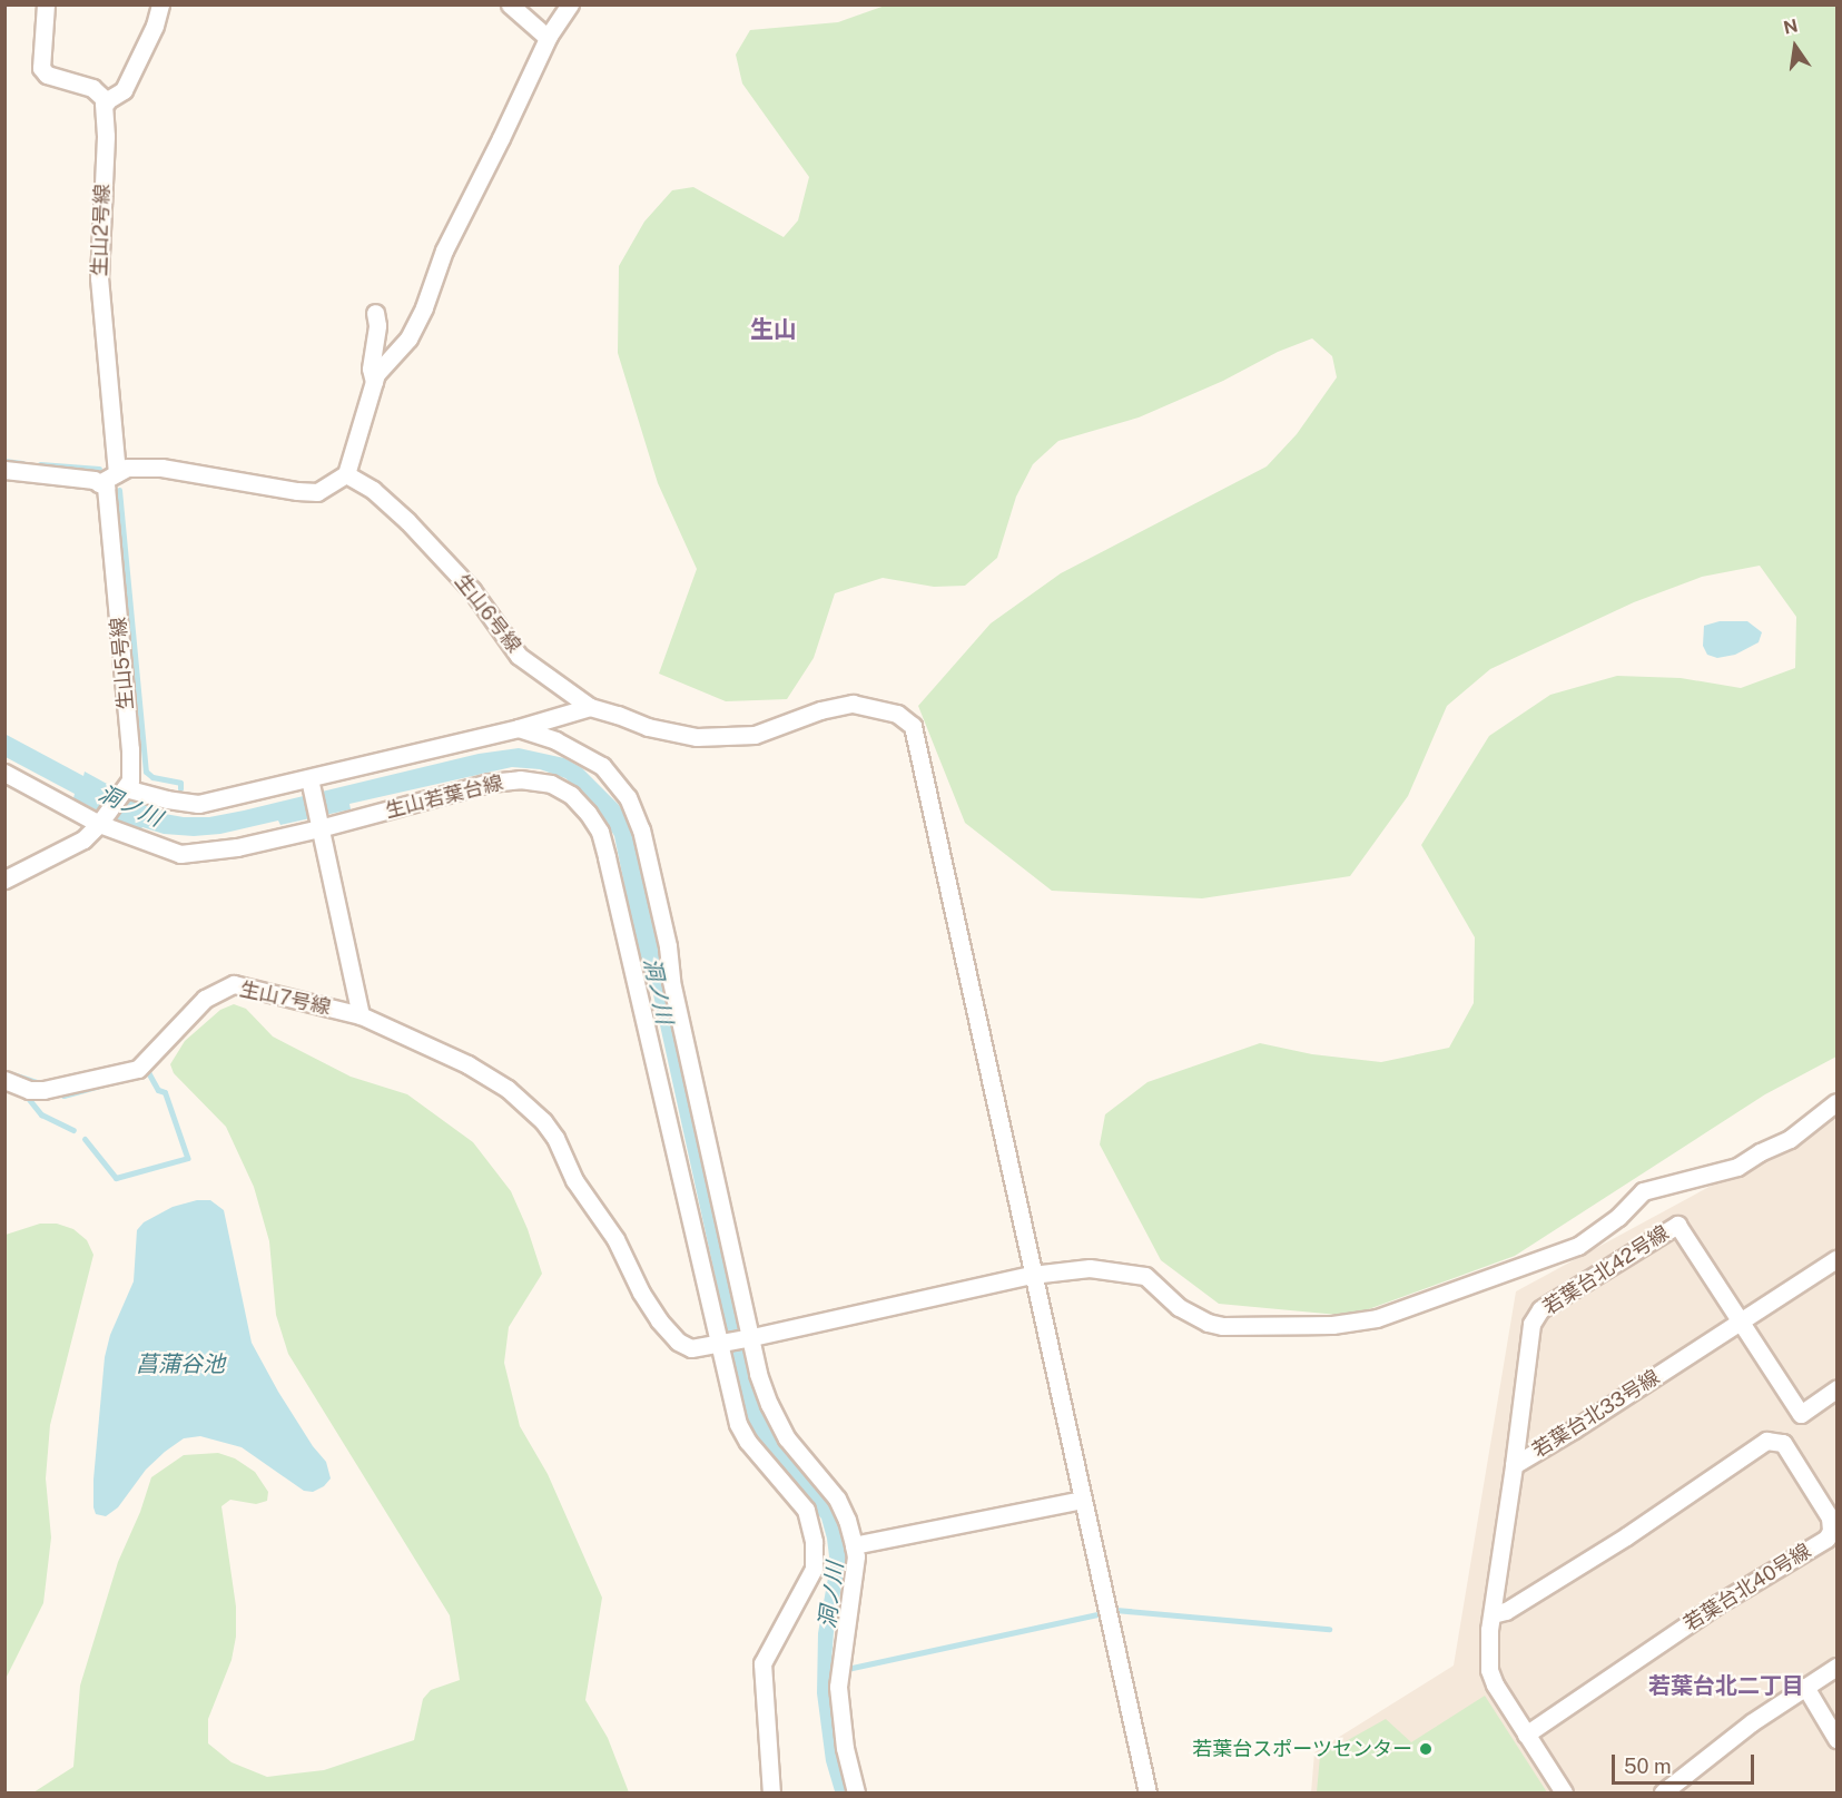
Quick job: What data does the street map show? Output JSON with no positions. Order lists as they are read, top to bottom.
{
  "streets": {
    "street": [
      "生山2号線",
      "生山6号線",
      "生山5号線",
      "生山若葉台線",
      "生山7号線",
      "若葉台北42号線",
      "若葉台北33号線",
      "若葉台北40号線"
    ]
  },
  "crossings": [
    ["生山5号線", "生山若葉台線"],
    ["生山若葉台線", "生山7号線"],
    ["若葉台北42号線", "若葉台北33号線"],
    ["若葉台北33号線", "若葉台北40号線"]
  ],
  "districts": ["生山", "若葉台北二丁目"],
  "water": ["洞ノ川", "菖蒲谷池"],
  "places": ["若葉台スポーツセンター"],
  "scale_bar": "50 m",
  "north": "top"
}
